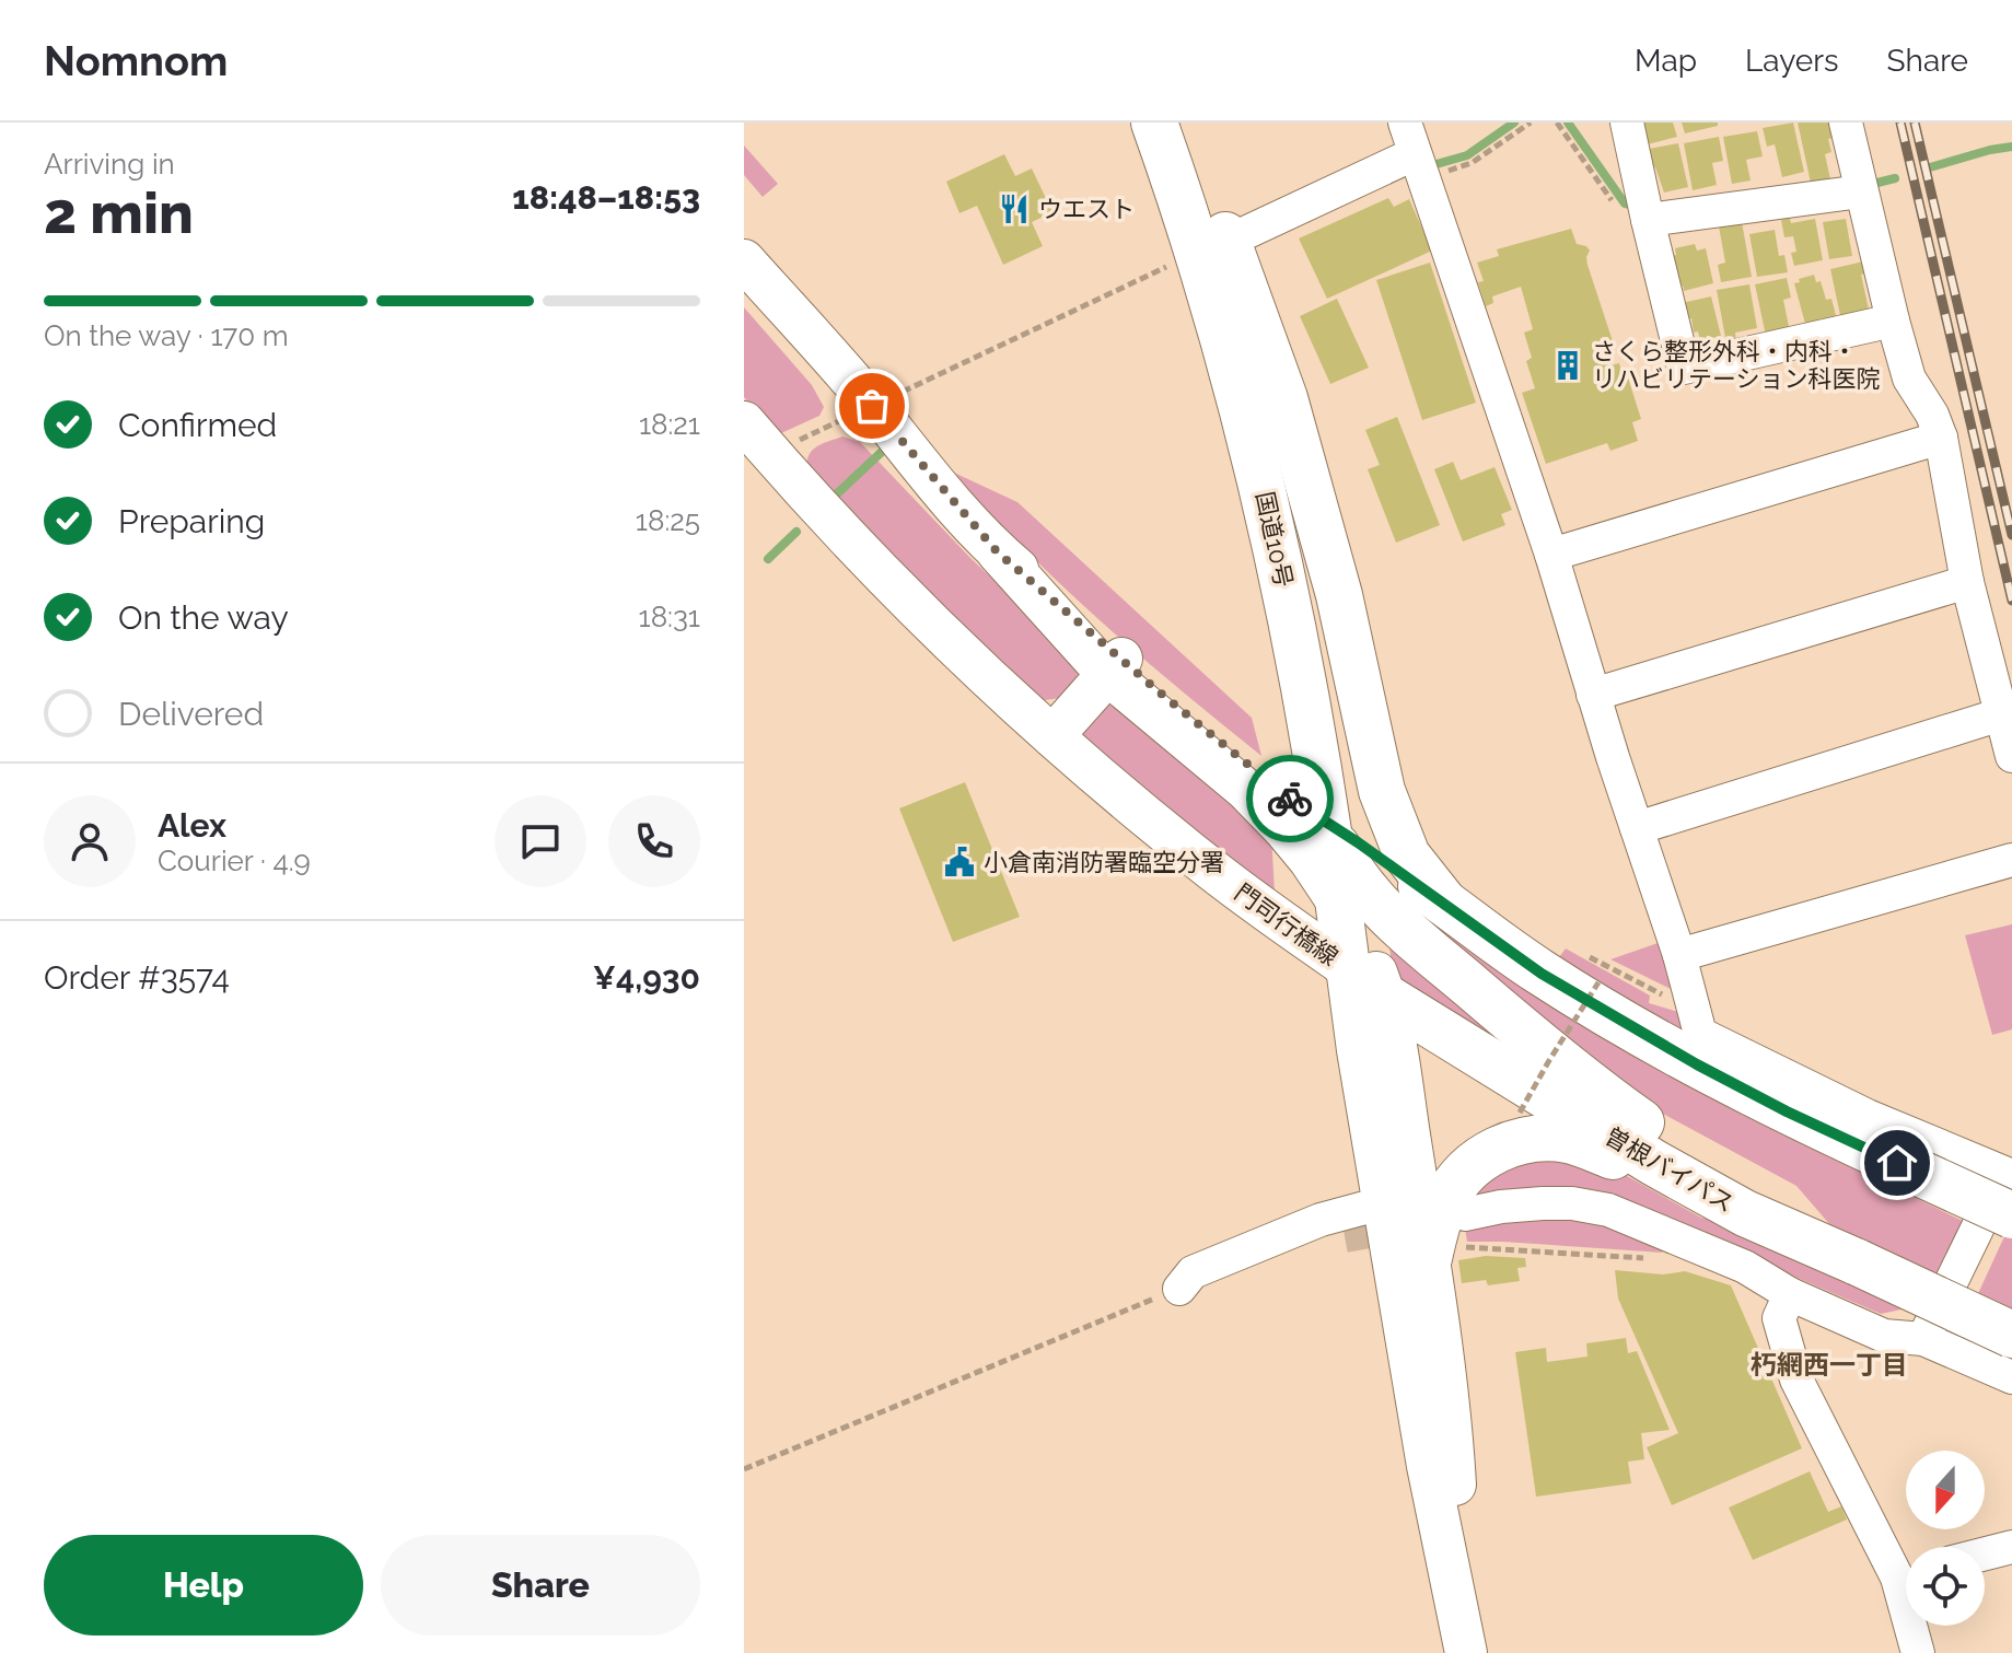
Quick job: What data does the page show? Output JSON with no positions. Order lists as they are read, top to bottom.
{
  "streets": {
    "highway": ["国道10号", "曽根バイパス"],
    "main road": ["門司行橋線"]
  },
  "crossings": [
    ["国道10号", "門司行橋線"],
    ["門司行橋線", "曽根バイパス"]
  ],
  "districts": ["朽網西一丁目"],
  "places": {
    "restaurant": ["ウエスト"],
    "building": ["さくら整形外科・内科・ リハビリテーション科医院"],
    "public building": ["小倉南消防署臨空分署"]
  },
  "north": "bottom",
  "page": {
    "header": "Nomnom",
    "nav": ["Map", "Layers", "Share"],
    "heading": ["2 min", "Arriving in", "18:48–18:53"],
    "panel": [
      "Alex",
      "Courier · 4.9",
      "Order #3574",
      "¥4,930"
    ],
    "bar": "On the way · 170 m",
    "list": [
      ["Confirmed", "18:21"],
      ["Preparing", "18:25"],
      ["On the way", "18:31"],
      "Delivered"
    ],
    "buttons": ["Help", "Share"]
  }
}
